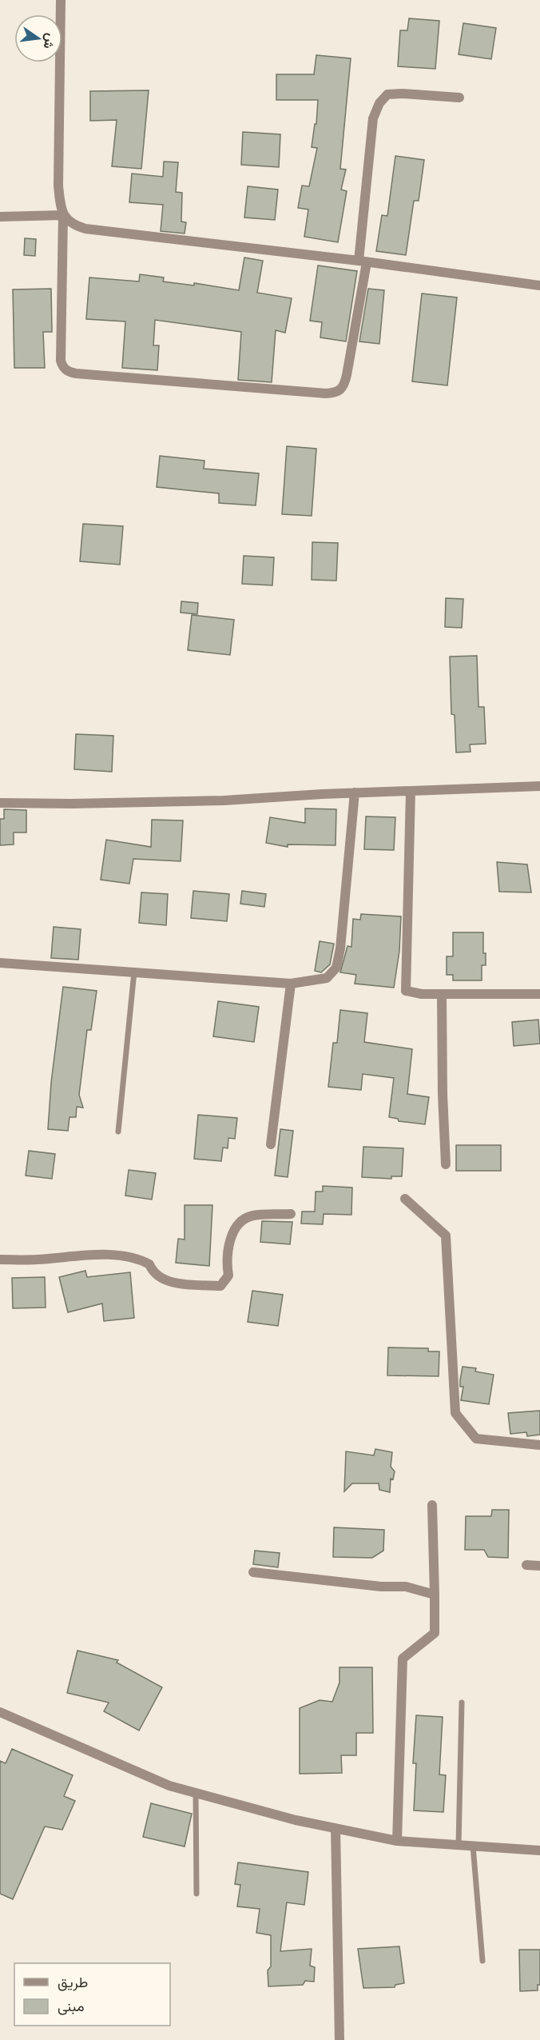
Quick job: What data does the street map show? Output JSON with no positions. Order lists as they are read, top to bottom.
{
  "legend": ["طريق", "مبنى"],
  "north": "right"
}
